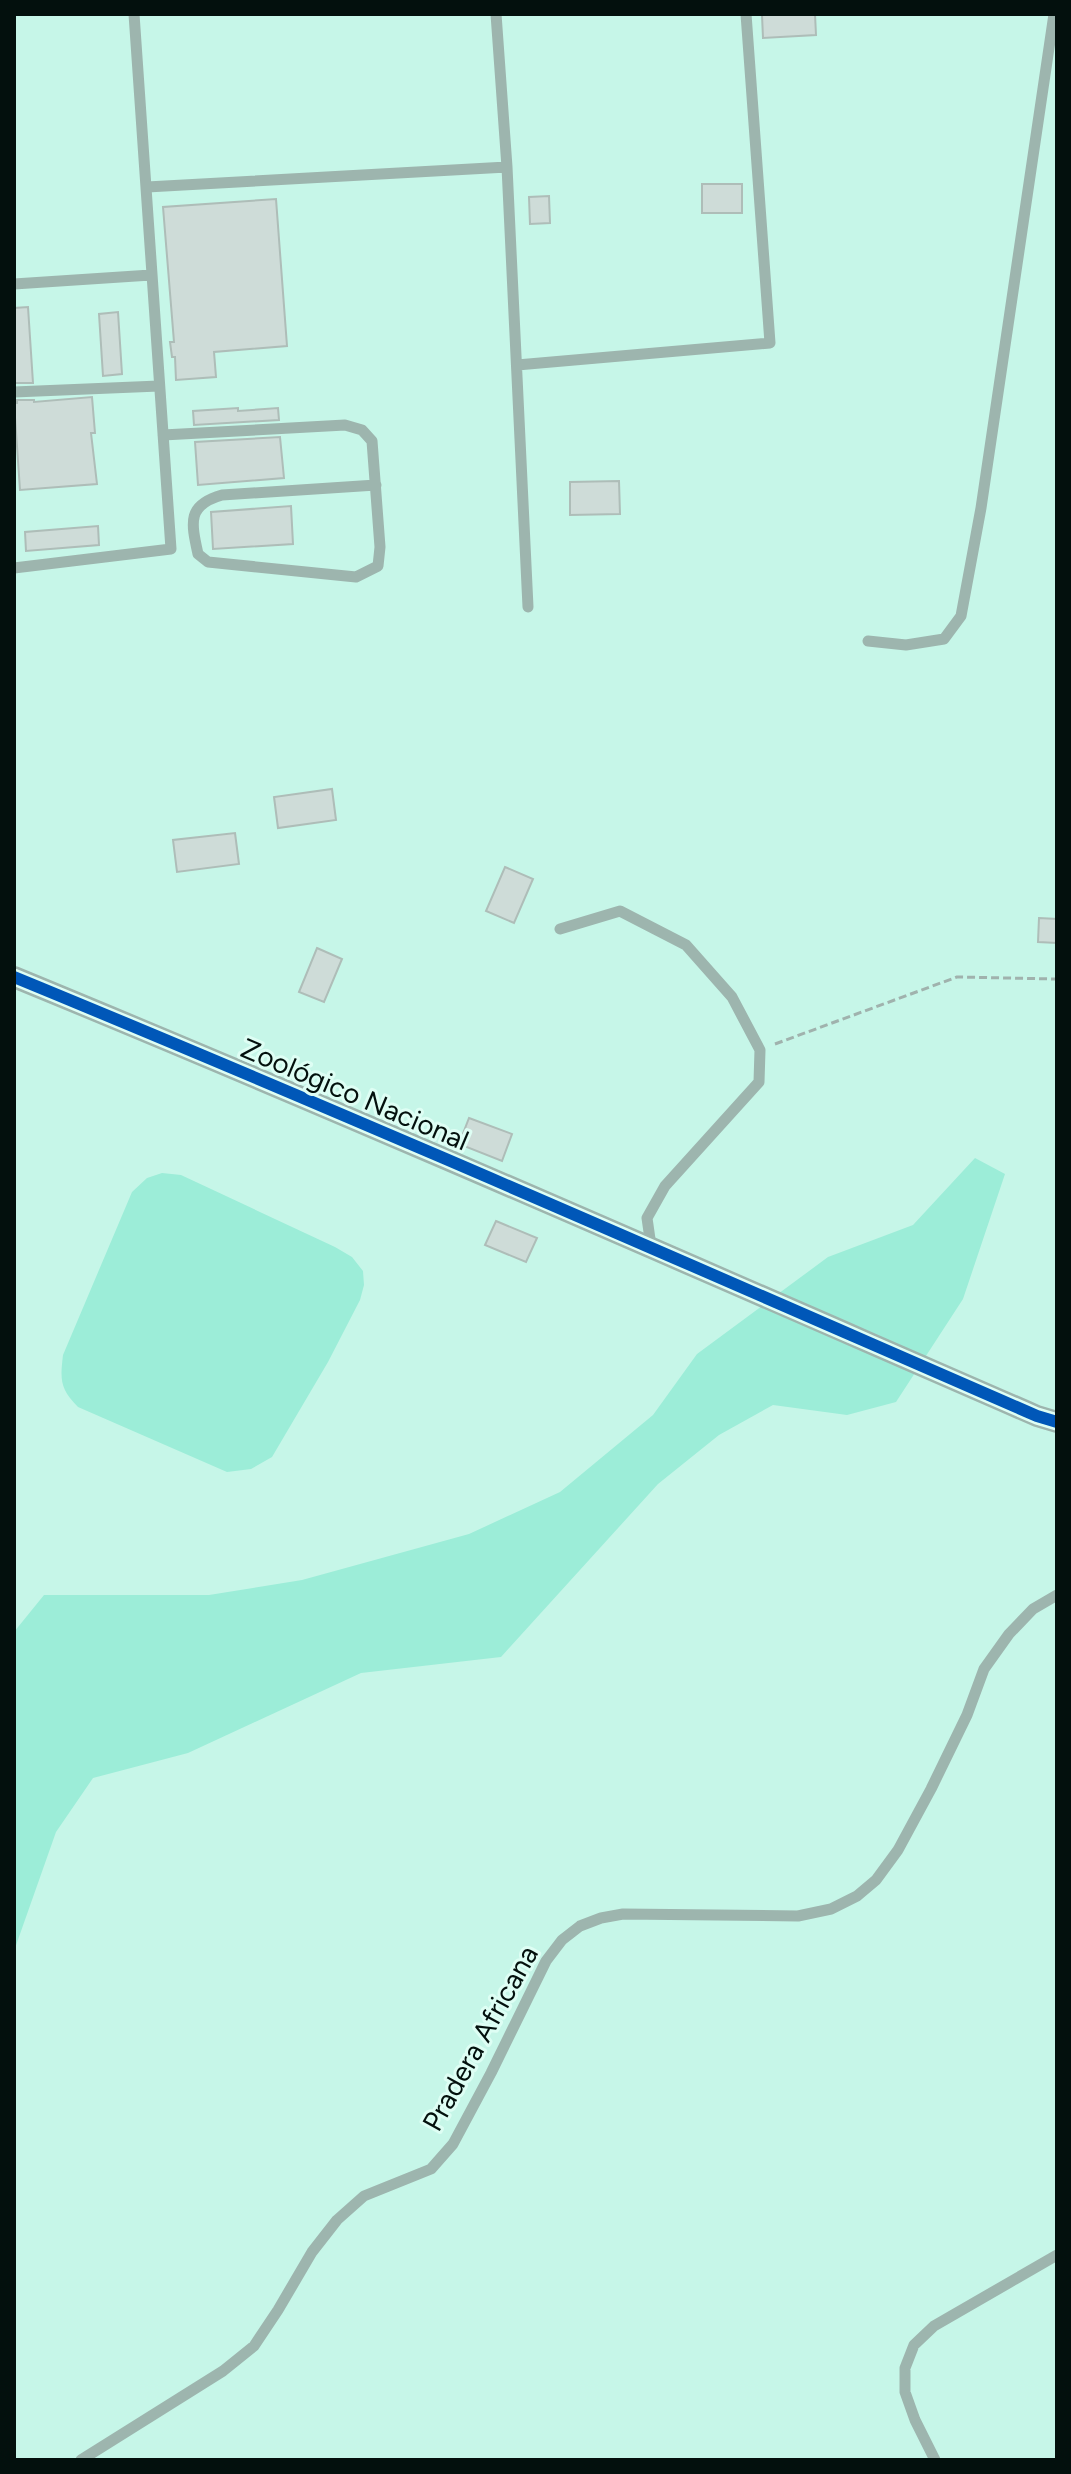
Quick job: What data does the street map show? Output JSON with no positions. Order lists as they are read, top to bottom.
{
  "streets": {
    "street": ["Zoológico Nacional"],
    "lane": ["Pradera Africana"]
  }
}
